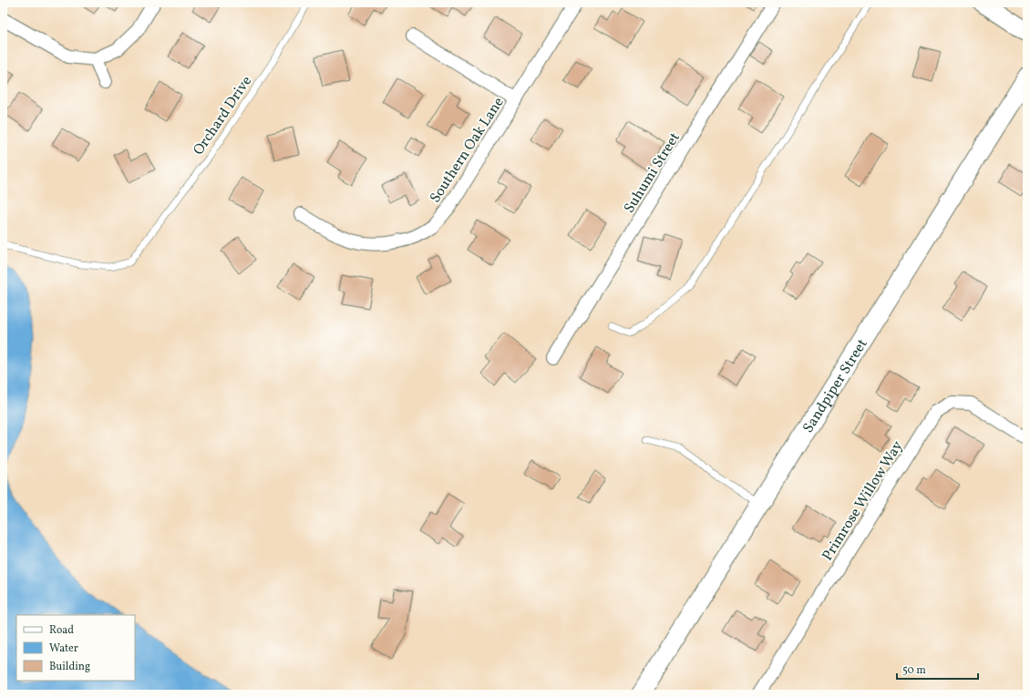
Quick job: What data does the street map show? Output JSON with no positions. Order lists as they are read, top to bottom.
{
  "streets": {
    "street": [
      "Southern Oak Lane",
      "Suhumi Street",
      "Sandpiper Street",
      "Primrose Willow Way"
    ],
    "lane": ["Orchard Drive"]
  },
  "legend": ["Road", "Water", "Building"],
  "scale_bar": "50 m"
}
